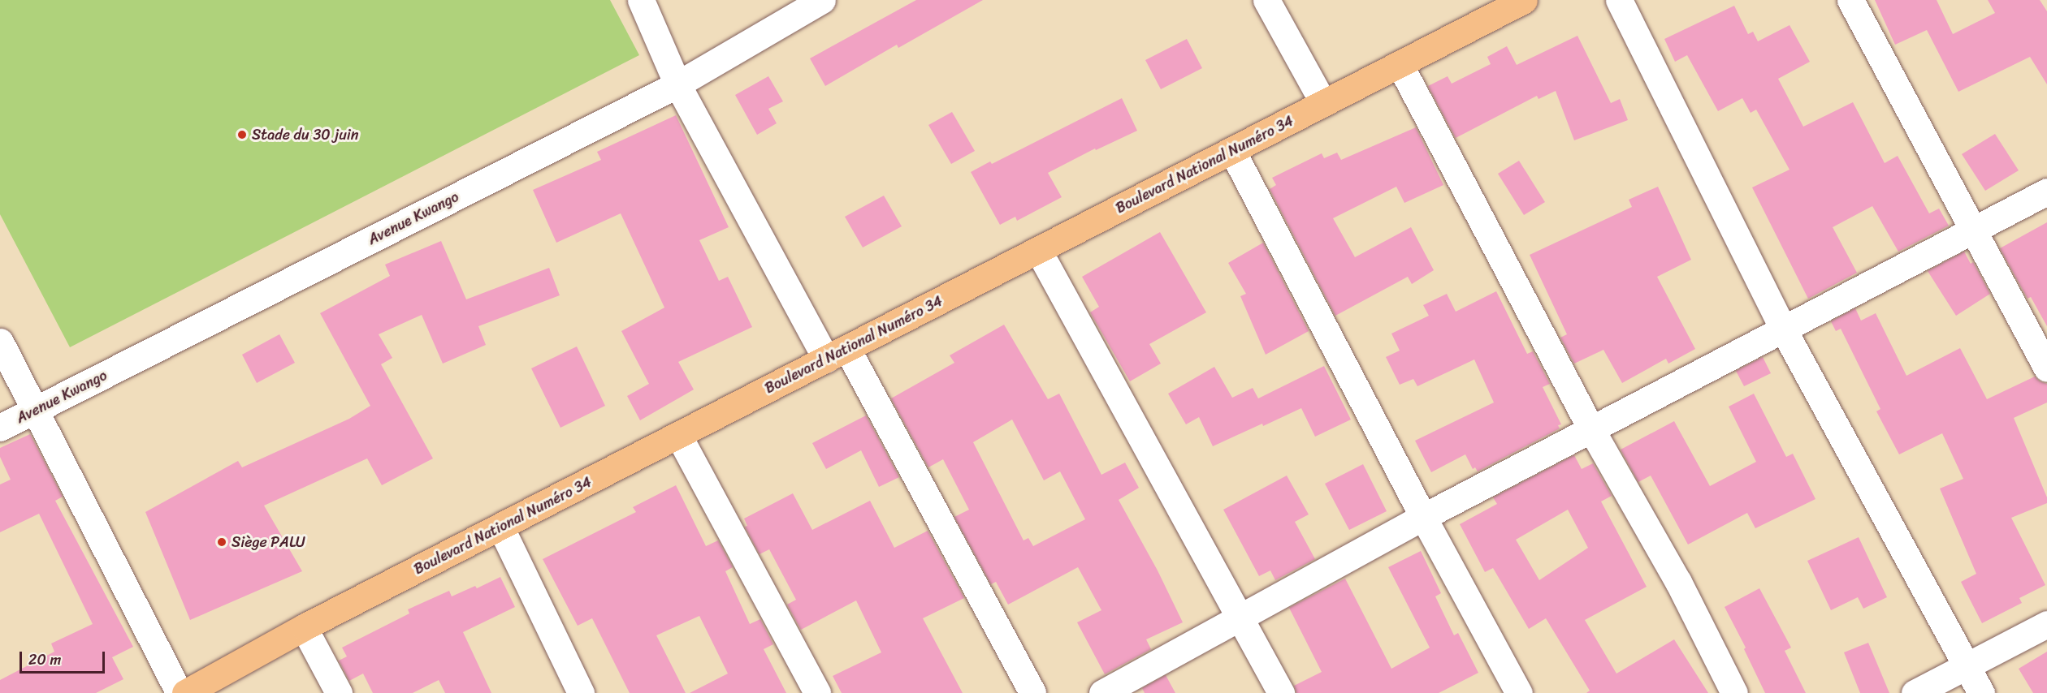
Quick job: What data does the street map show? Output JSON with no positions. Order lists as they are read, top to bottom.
{
  "streets": {
    "main road": ["Boulevard National Numéro 34"],
    "street": ["Avenue Kwango"]
  },
  "places": ["Stade du 30 juin", "Siège PALU"],
  "scale_bar": "20 m"
}
